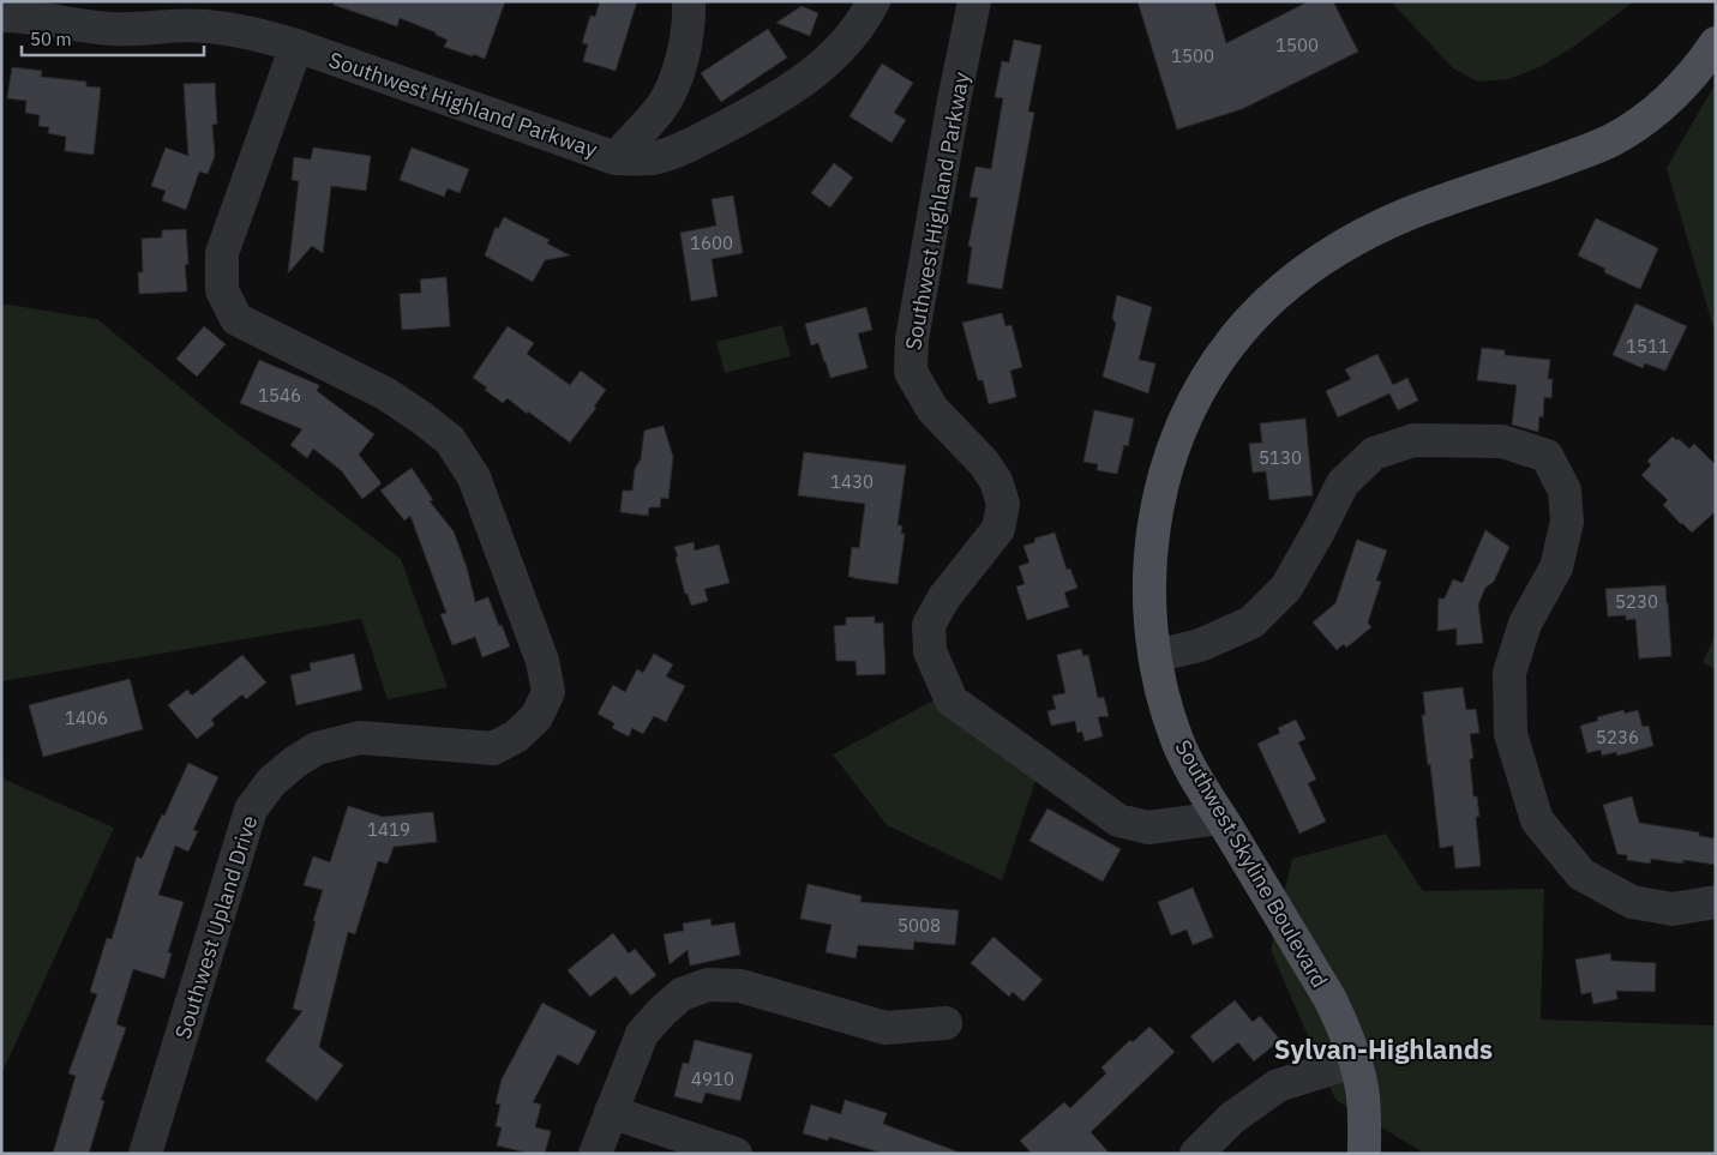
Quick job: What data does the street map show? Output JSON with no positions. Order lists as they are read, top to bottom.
{
  "streets": {
    "main road": ["Southwest Skyline Boulevard"],
    "street": ["Southwest Highland Parkway", "Southwest Upland Drive"]
  },
  "crossings": [
    ["Southwest Highland Parkway", "Southwest Skyline Boulevard"],
    ["Southwest Highland Parkway", "Southwest Upland Drive"]
  ],
  "districts": ["Sylvan-Highlands"],
  "house_numbers": [
    "1500",
    "1500",
    "1600",
    "1511",
    "1546",
    "5130",
    "1430",
    "5230",
    "1406",
    "5236",
    "1419",
    "5008",
    "4910"
  ],
  "scale_bar": "50 m"
}
